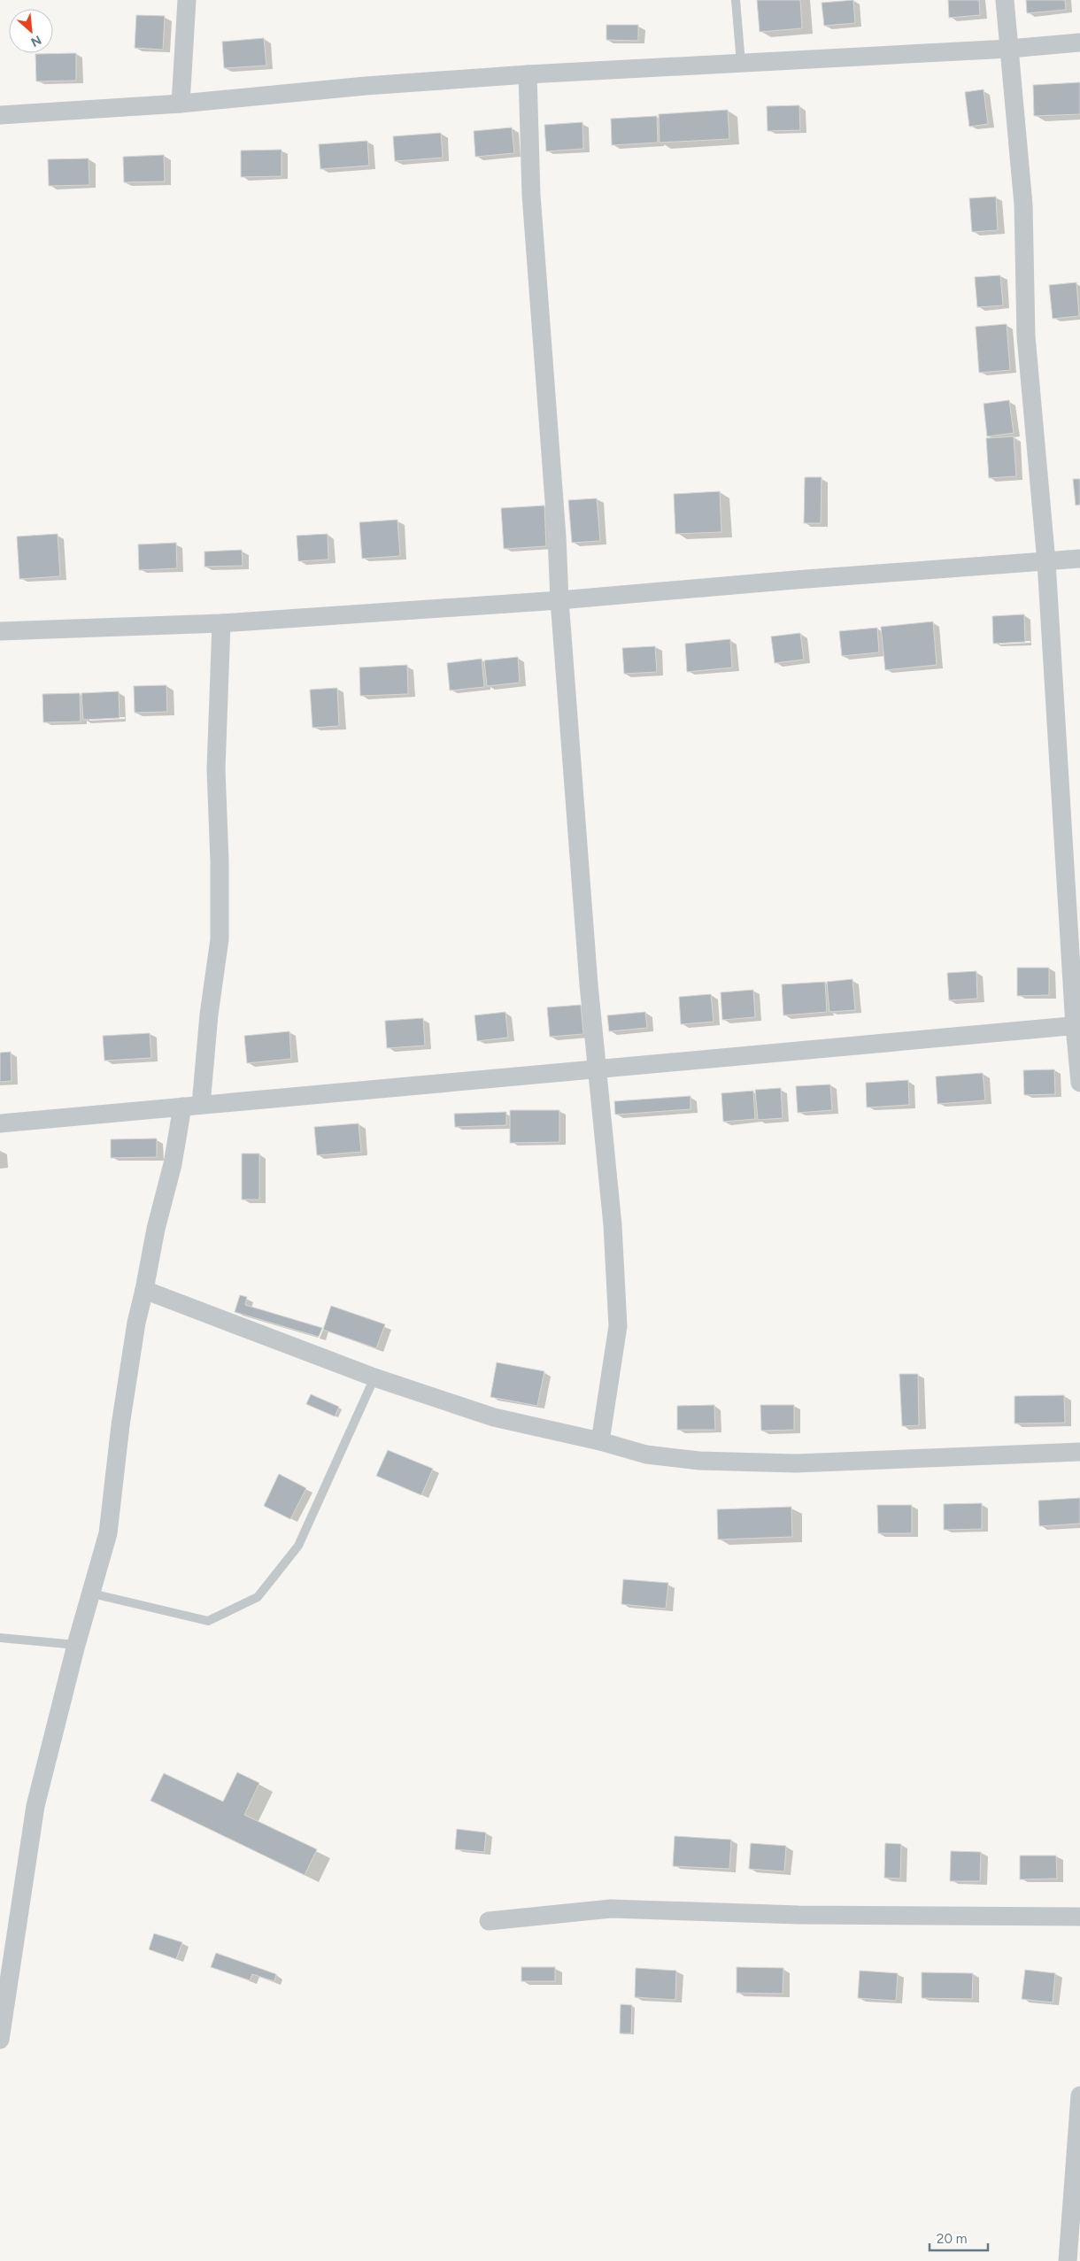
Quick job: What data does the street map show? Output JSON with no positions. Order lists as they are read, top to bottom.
{
  "scale_bar": "20 m",
  "north": "bottom right"
}
